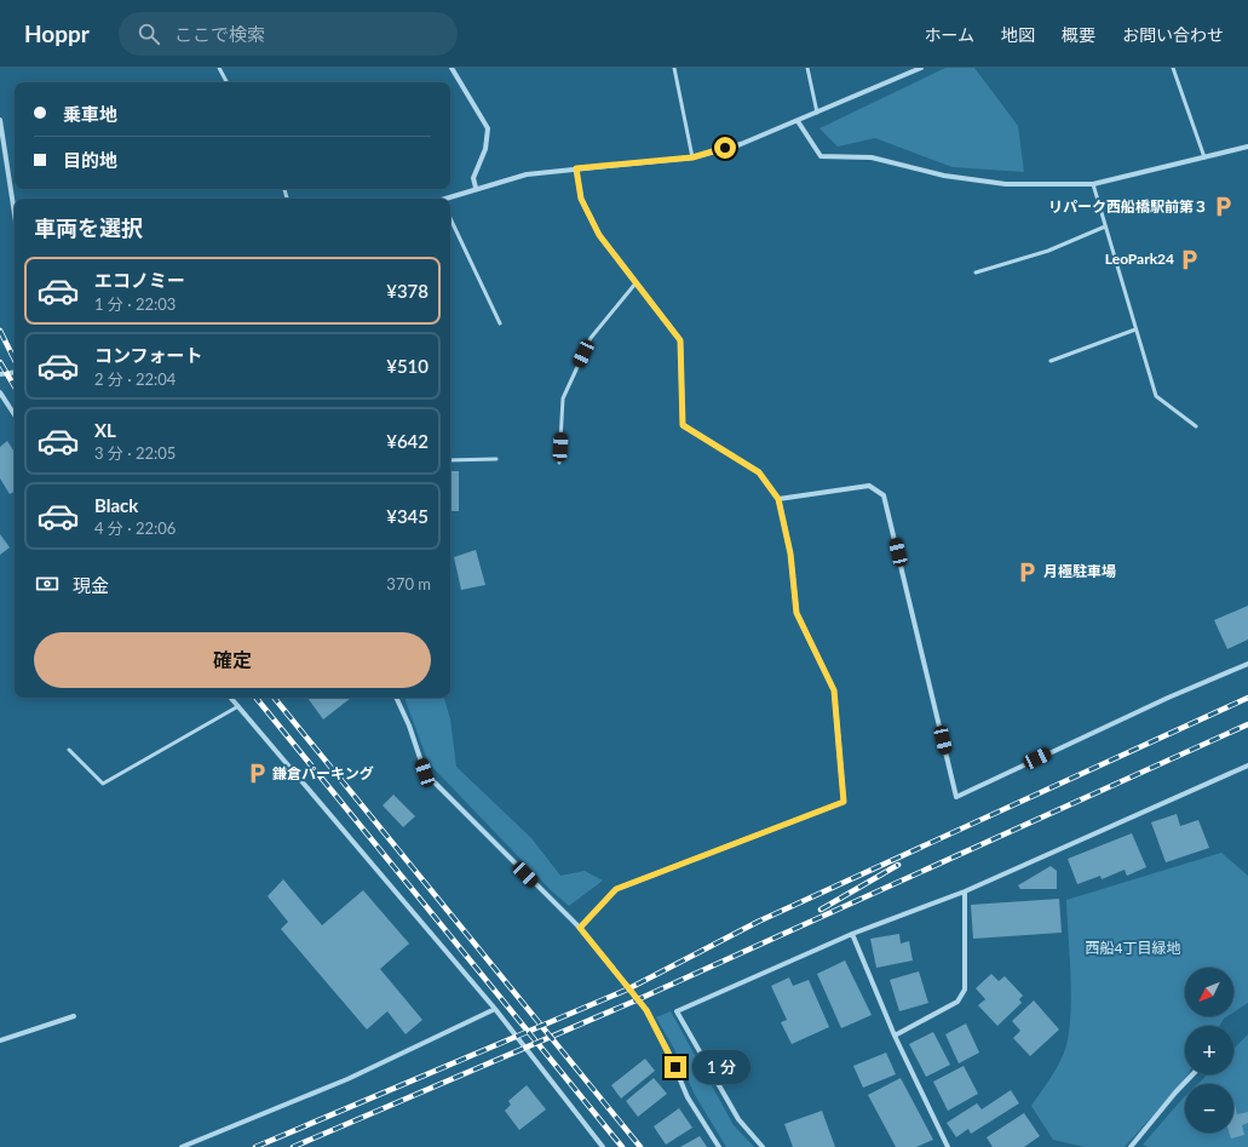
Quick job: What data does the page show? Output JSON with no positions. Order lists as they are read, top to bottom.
{
  "parks": ["西船4丁目緑地"],
  "places": {
    "parking": [
      "リパーク西船橋駅前第３",
      "LeoPark24",
      "月極駐車場",
      "鎌倉パーキング"
    ]
  },
  "north": "bottom left",
  "page": {
    "header": "Hoppr",
    "search": "ここで検索",
    "nav": [
      "ホーム",
      "地図",
      "概要",
      "お問い合わせ"
    ],
    "banner": ["乗車地", "目的地"],
    "heading": "車両を選択",
    "list": [
      {
        "name": "エコノミー",
        "note": "1 分 · 22:03",
        "value": "¥378"
      },
      {
        "name": "コンフォート",
        "note": "2 分 · 22:04",
        "value": "¥510"
      },
      {
        "name": "XL",
        "note": "3 分 · 22:05",
        "value": "¥642"
      },
      {
        "name": "Black",
        "note": "4 分 · 22:06",
        "value": "¥345"
      }
    ],
    "pay": ["現金", "370 m"],
    "buttons": "確定",
    "map_buttons": ["+", "−"],
    "bubble": "1 分"
  }
}
